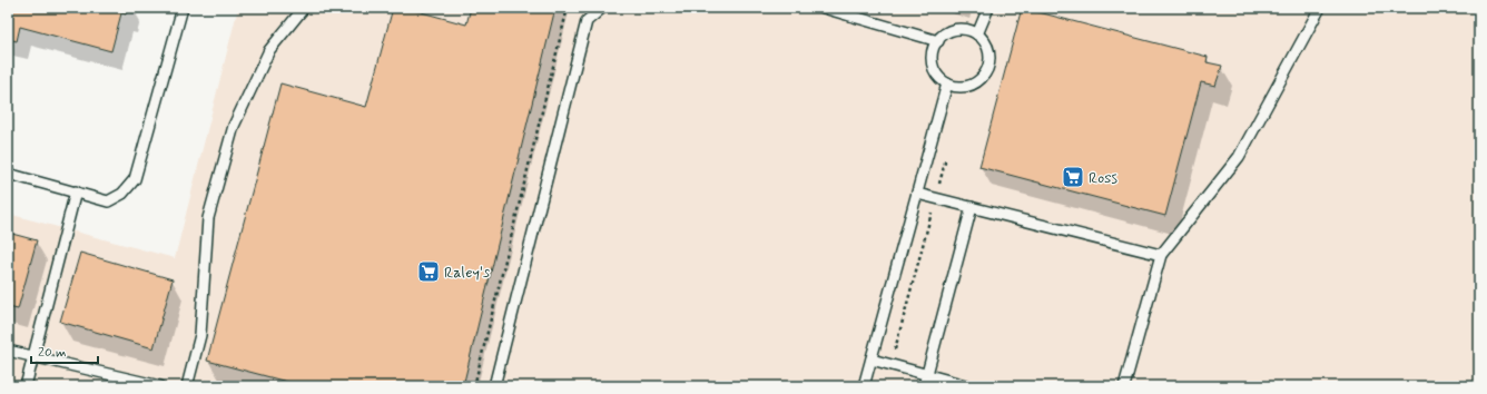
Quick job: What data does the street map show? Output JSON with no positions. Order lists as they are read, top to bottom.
{
  "places": {
    "supermarket": ["Ross", "Raley's"]
  },
  "scale_bar": "20 m"
}
